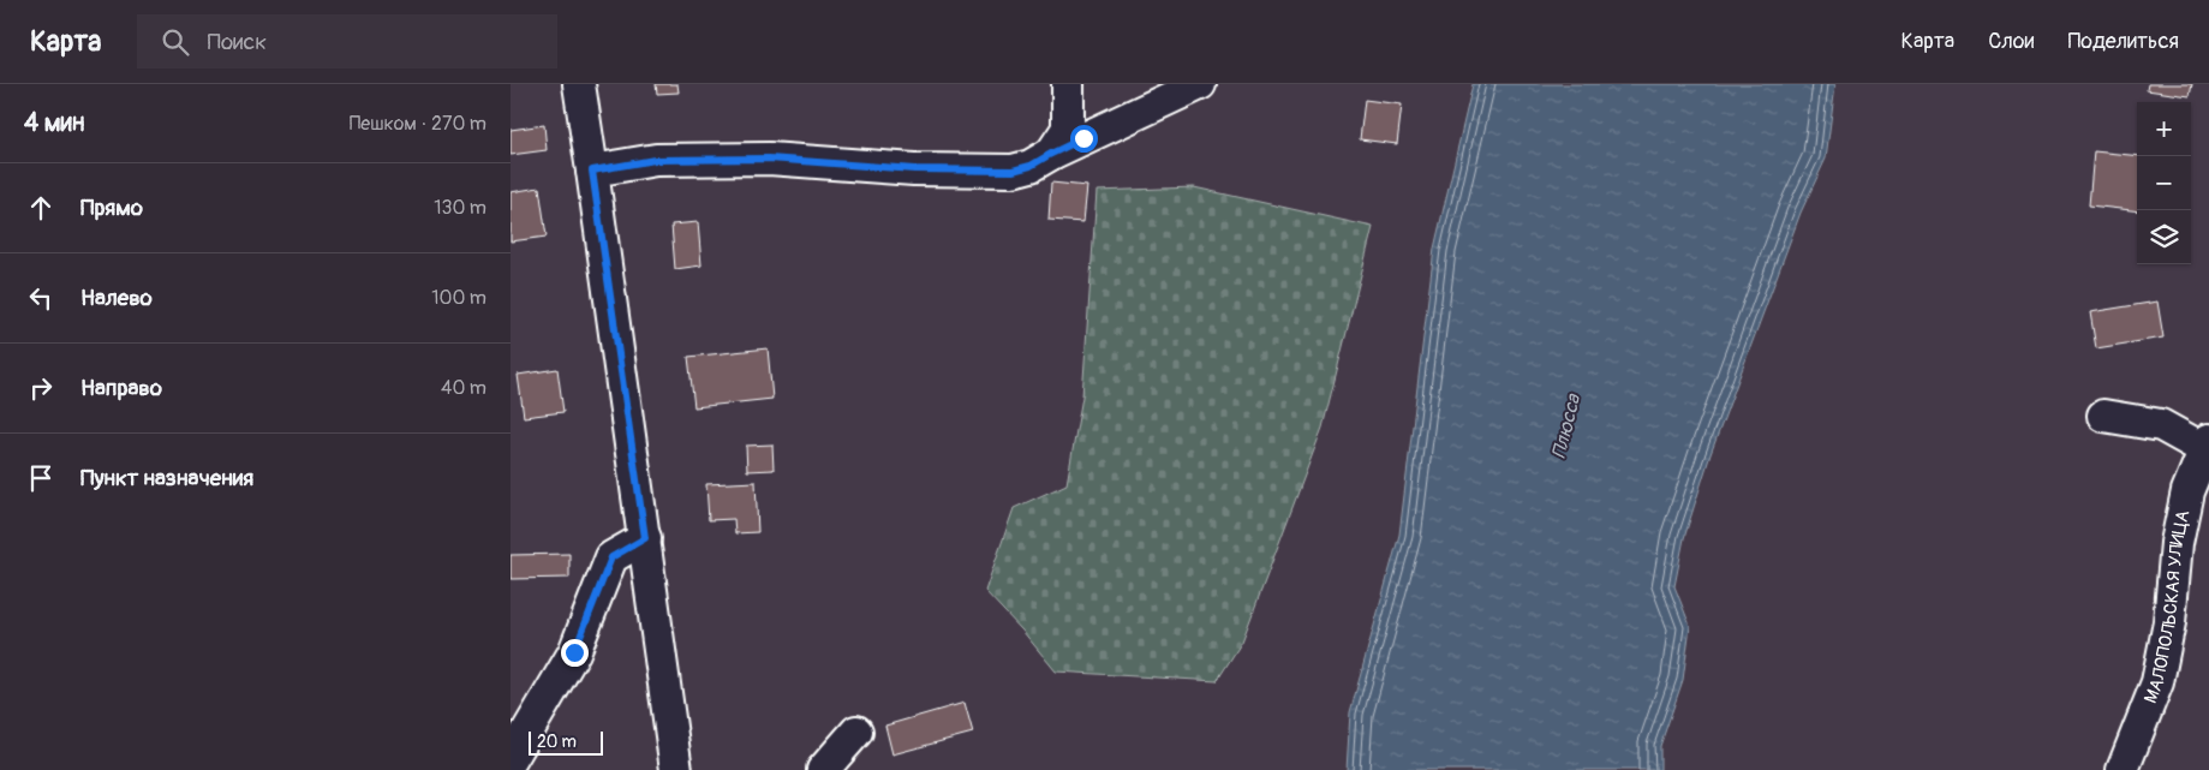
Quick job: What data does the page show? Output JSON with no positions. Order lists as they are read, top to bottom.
{
  "streets": {
    "street": ["МАЛОПОЛЬСКАЯ УЛИЦА"]
  },
  "water": ["Плюсса"],
  "scale_bar": "20 m",
  "page": {
    "header": "Карта",
    "search": "Поиск",
    "nav": ["Карта", "Слои", "Поделиться"],
    "heading": ["4 мин", "Пешком · 270 m"],
    "map_buttons": ["+", "−"],
    "list": [
      ["Прямо", "130 m"],
      ["Налево", "100 m"],
      ["Направо", "40 m"],
      "Пункт назначения"
    ],
    "scale": "20 m"
  }
}
